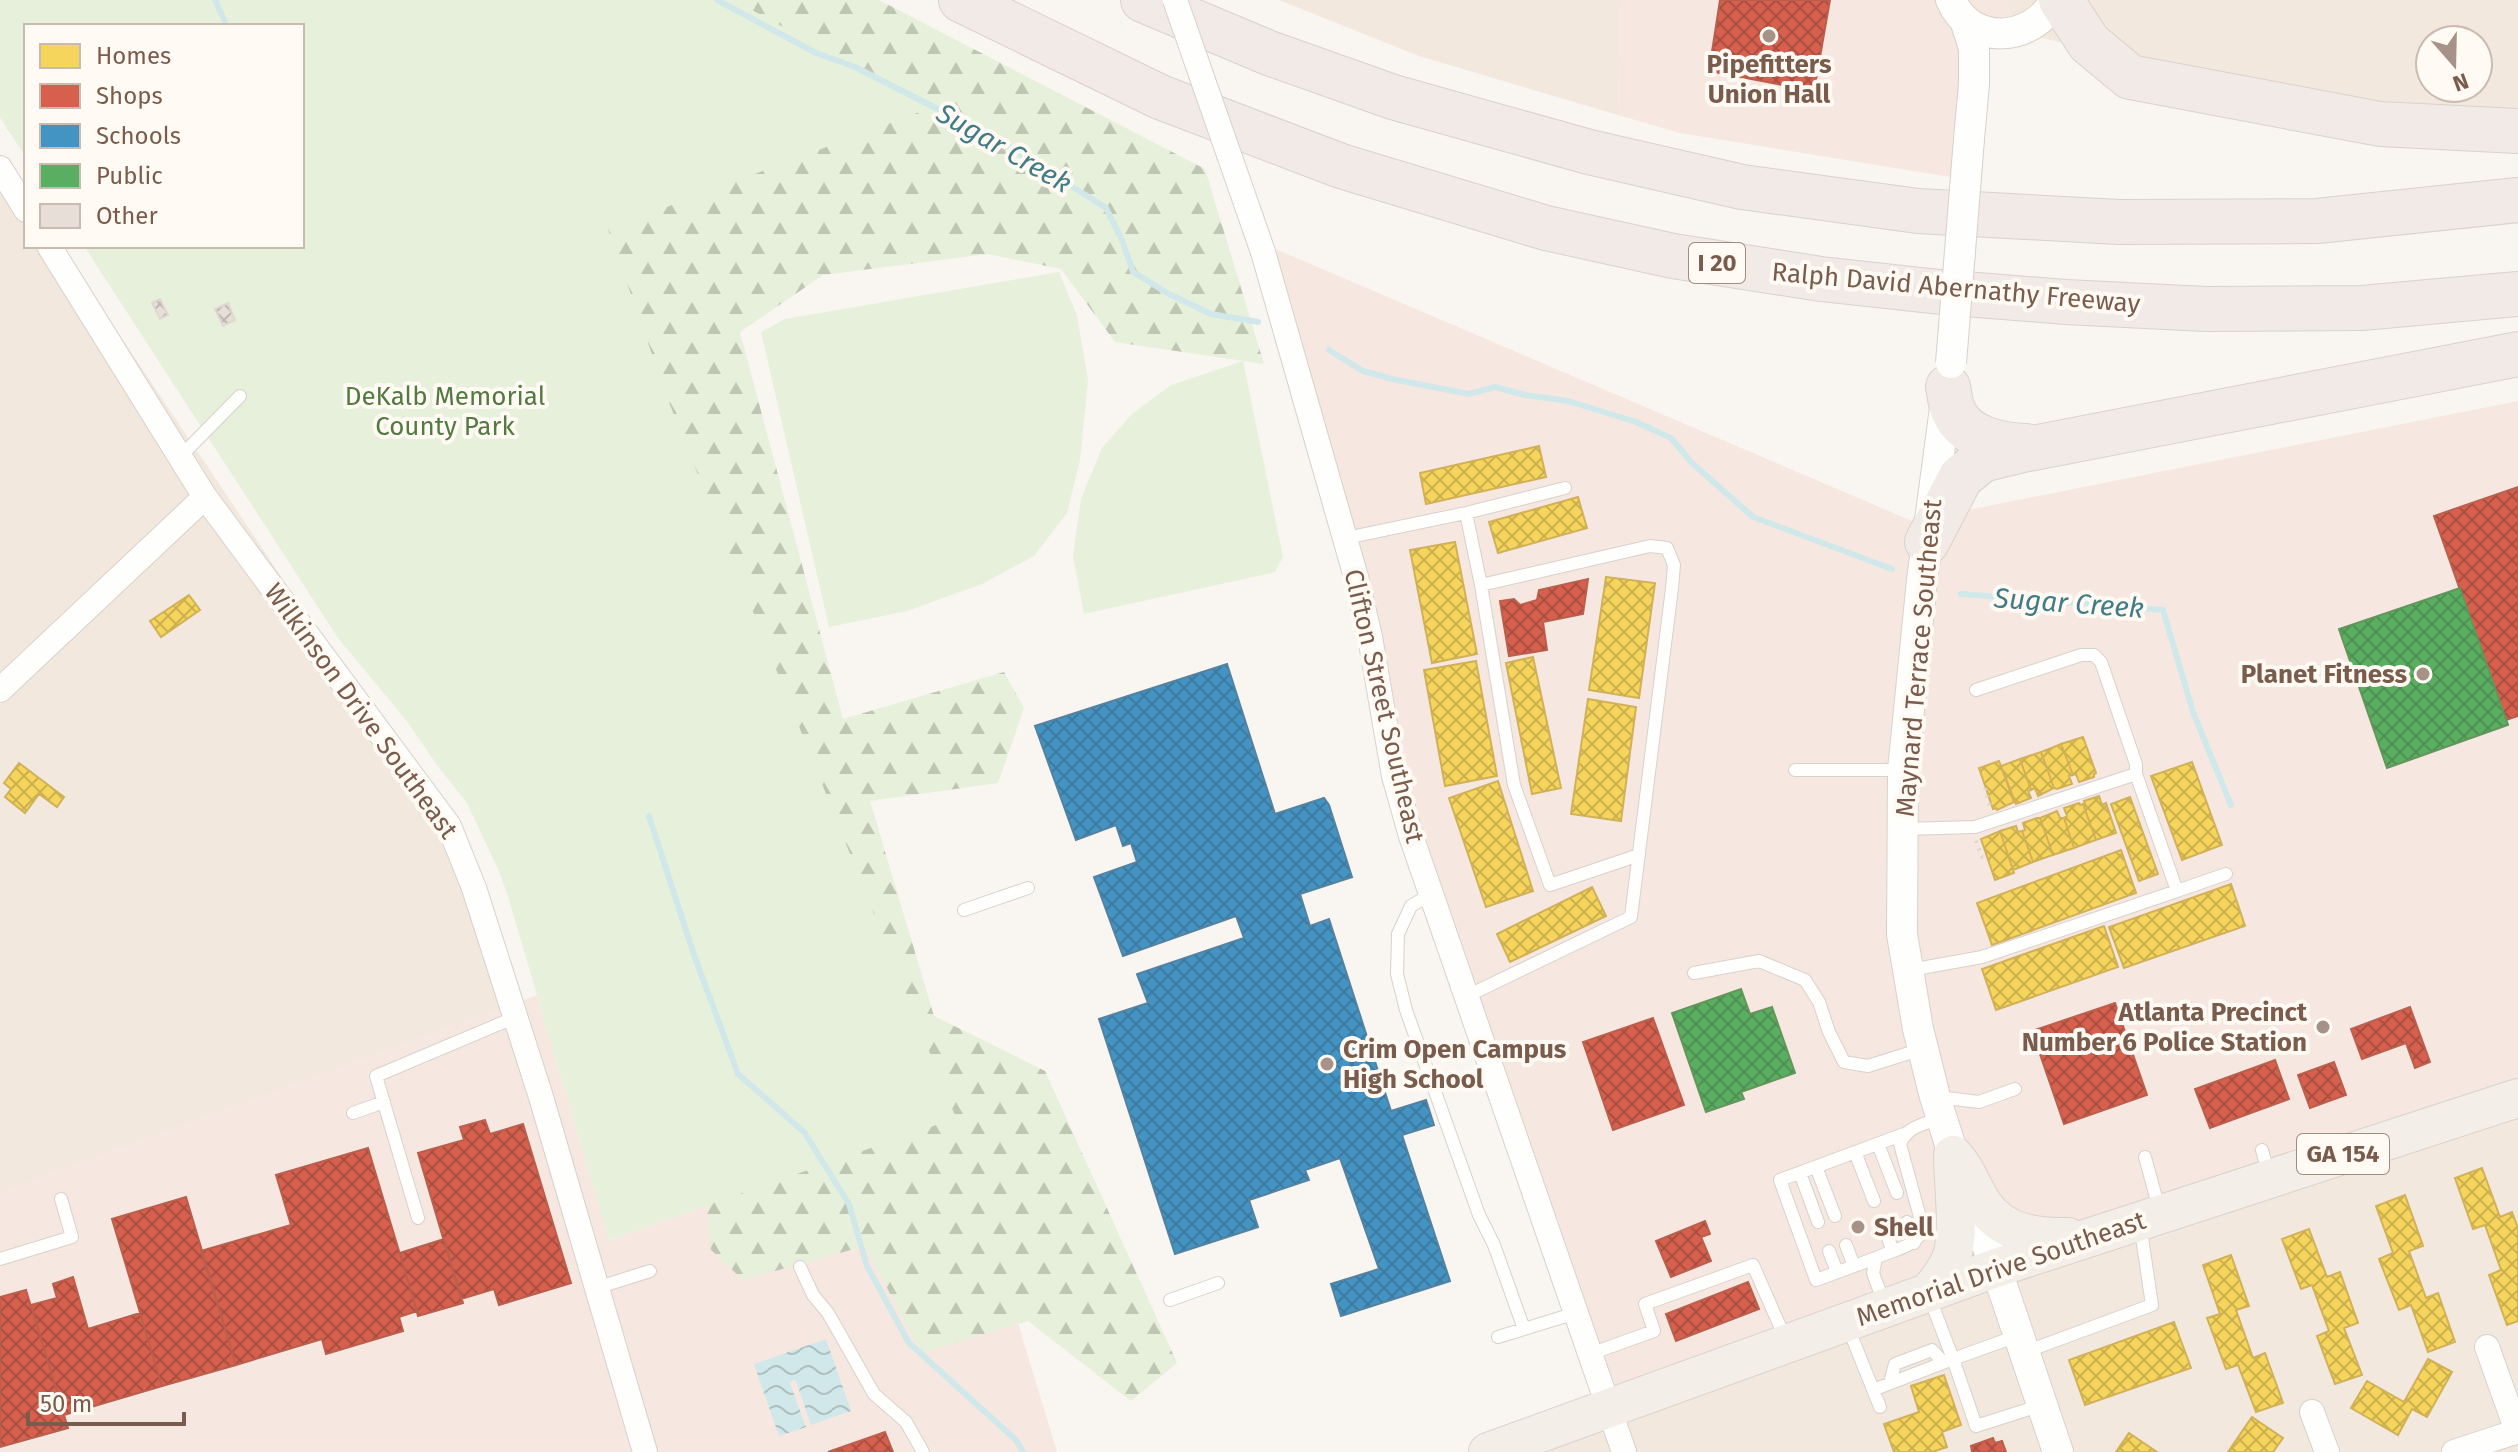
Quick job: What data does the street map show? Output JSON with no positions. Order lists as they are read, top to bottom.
{
  "streets": {
    "highway": ["I 20", "Ralph David Abernathy Freeway"],
    "main road": ["GA 154", "Memorial Drive Southeast"],
    "street": ["Maynard Terrace Southeast", "Clifton Street Southeast", "Wilkinson Drive Southeast"]
  },
  "crossings": [
    ["Maynard Terrace Southeast", "Memorial Drive Southeast"],
    ["Clifton Street Southeast", "Memorial Drive Southeast"]
  ],
  "water": ["Sugar Creek"],
  "parks": ["DeKalb Memorial County Park"],
  "places": [
    "Pipefitters Union Hall",
    "Planet Fitness",
    "Atlanta Precinct Number 6 Police Station",
    "Crim Open Campus High School",
    "Shell"
  ],
  "legend": [
    "Homes",
    "Shops",
    "Schools",
    "Public",
    "Other"
  ],
  "scale_bar": "50 m",
  "north": "bottom"
}
